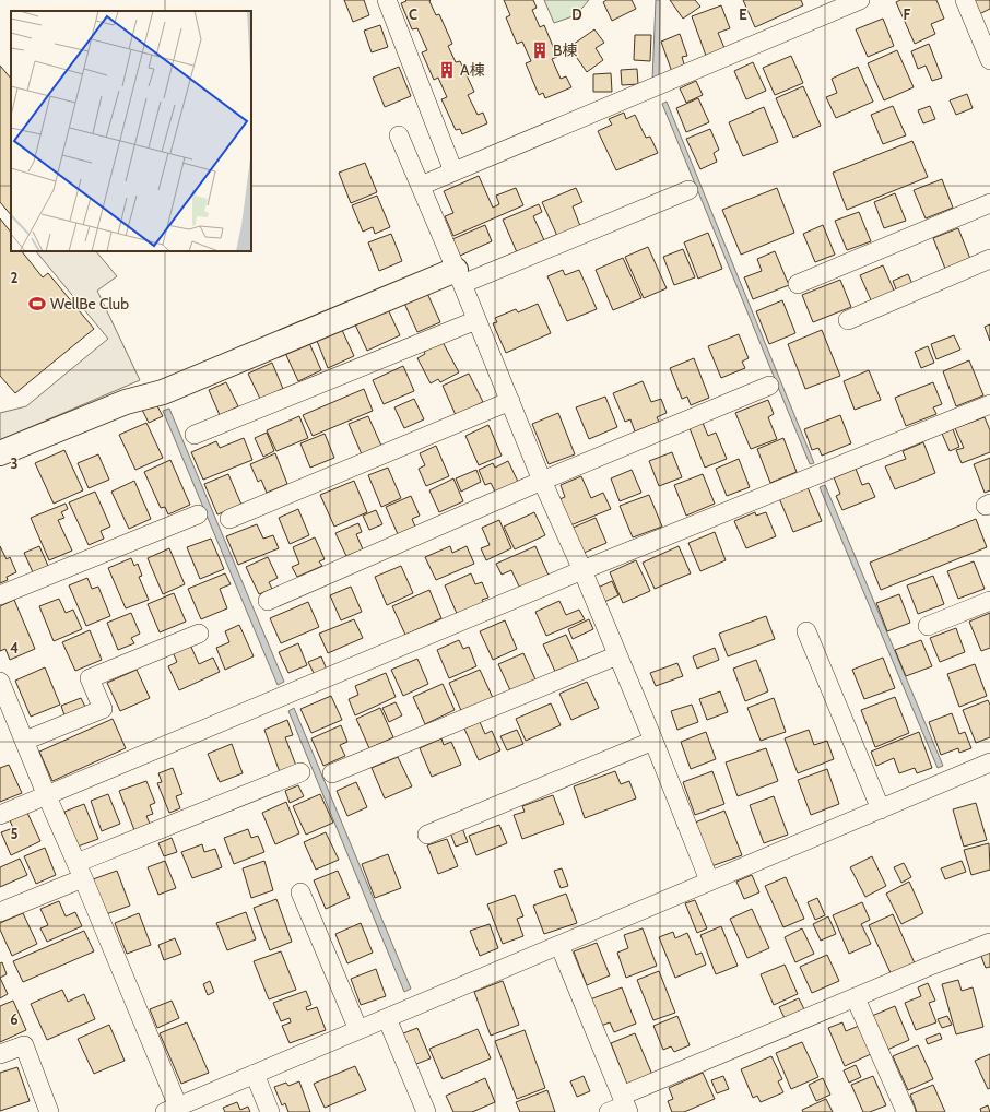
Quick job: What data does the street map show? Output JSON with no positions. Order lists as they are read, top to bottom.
{
  "places": {
    "building": ["B棟", "A棟"],
    "sports": ["WellBe Club"]
  },
  "grid": {
    "columns": [
      "C",
      "D",
      "E",
      "F"
    ],
    "rows": [
      "2",
      "3",
      "4",
      "5",
      "6"
    ]
  }
}
